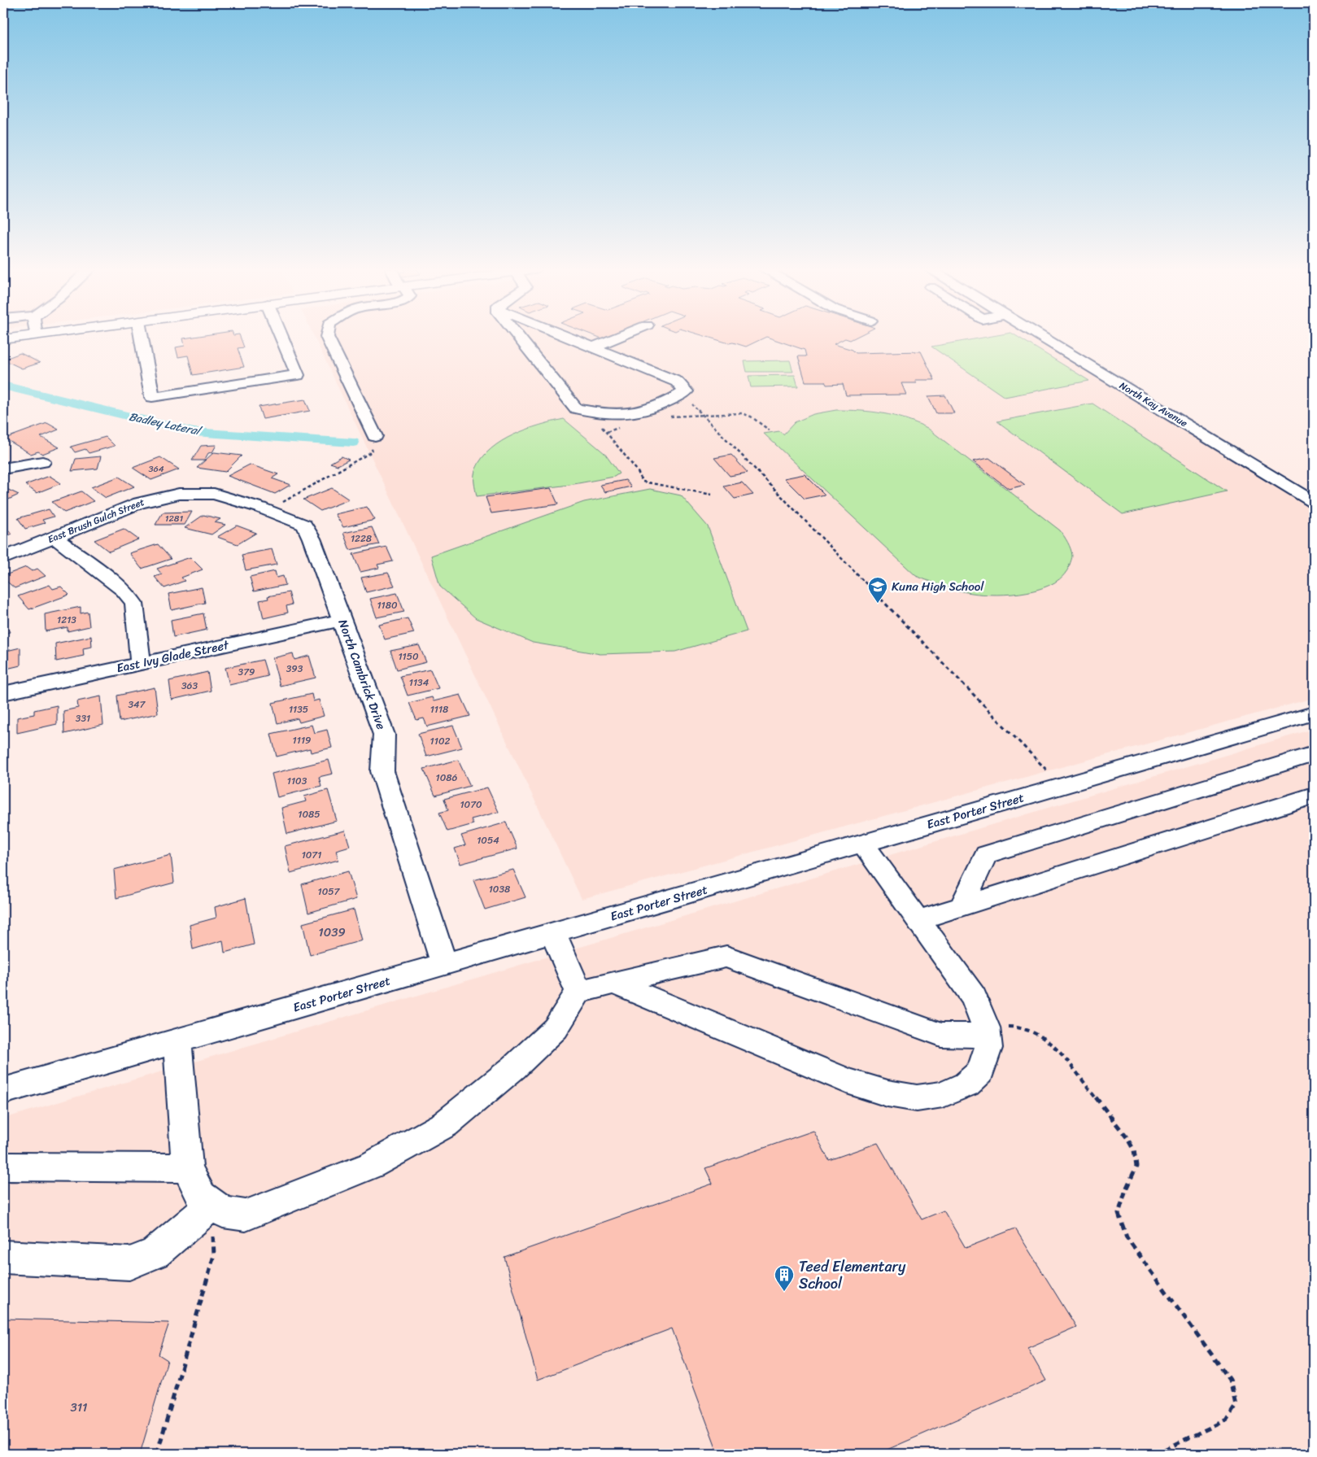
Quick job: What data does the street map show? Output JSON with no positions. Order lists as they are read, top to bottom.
{
  "streets": {
    "street": [
      "North Kay Avenue",
      "East Brush Gulch Street",
      "East Ivy Glade Street",
      "North Cambrick Drive",
      "East Porter Street"
    ]
  },
  "crossings": [
    ["East Brush Gulch Street", "North Cambrick Drive"],
    ["East Ivy Glade Street", "North Cambrick Drive"],
    ["North Cambrick Drive", "East Porter Street"]
  ],
  "water": ["Badley Lateral"],
  "places": {
    "school or university": ["Kuna High School"],
    "building": ["Teed Elementary School"]
  },
  "house_numbers": [
    "364",
    "1281",
    "1228",
    "1180",
    "1213",
    "1150",
    "393",
    "379",
    "1134",
    "363",
    "347",
    "1135",
    "1118",
    "331",
    "1119",
    "1102",
    "1086",
    "1103",
    "1070",
    "1085",
    "1054",
    "1071",
    "1038",
    "1057",
    "1039",
    "311"
  ]
}
